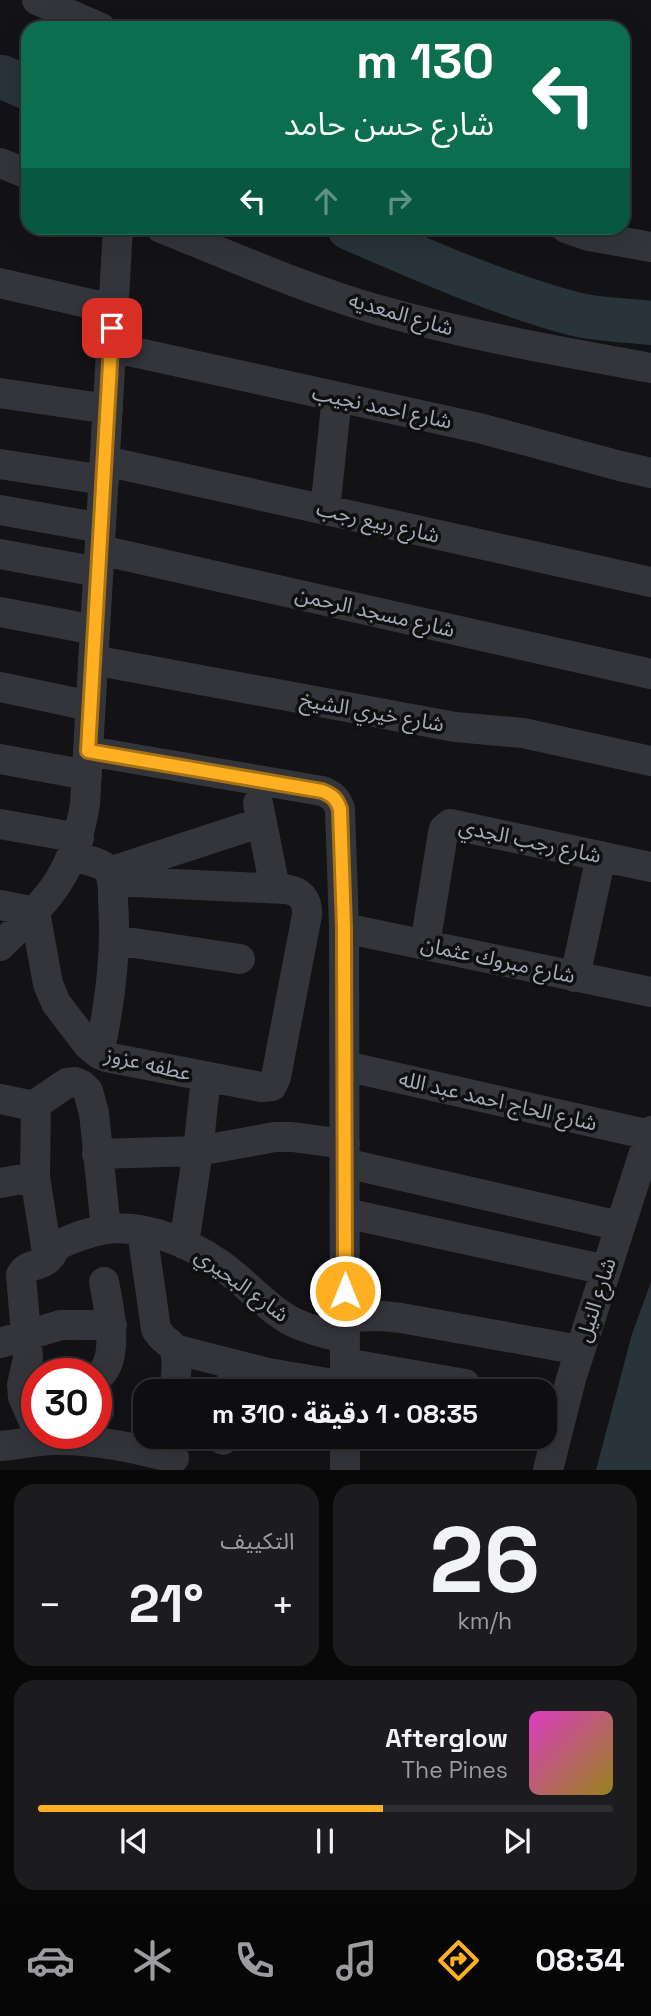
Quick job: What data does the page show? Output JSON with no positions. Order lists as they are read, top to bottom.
{
  "streets": {
    "street": [
      "شارع المعديه",
      "شارع احمد نجيب",
      "شارع ربيع رجب",
      "شارع مسجد الرحمن",
      "شارع خيري الشيخ",
      "شارع رجب الجدي",
      "شارع مبروك عثمان",
      "عطفه عزوز",
      "شارع الحاج احمد عبد الله",
      "شارع البحيري",
      "شارع النيل"
    ]
  },
  "crossings": [
    ["شارع رجب الجدي", "شارع مبروك عثمان"],
    ["شارع الحاج احمد عبد الله", "شارع النيل"]
  ],
  "page": {
    "turn": ["130 m", "شارع حسن حامد"],
    "limit": "30",
    "trip": "08:35 · 1 دقيقة · 310 m",
    "tile": [
      ["26", "km/h"],
      "التكييف"
    ],
    "heat": ["−", "21°", "+"],
    "song": ["Afterglow", "The Pines"],
    "tabs": "08:34"
  }
}
